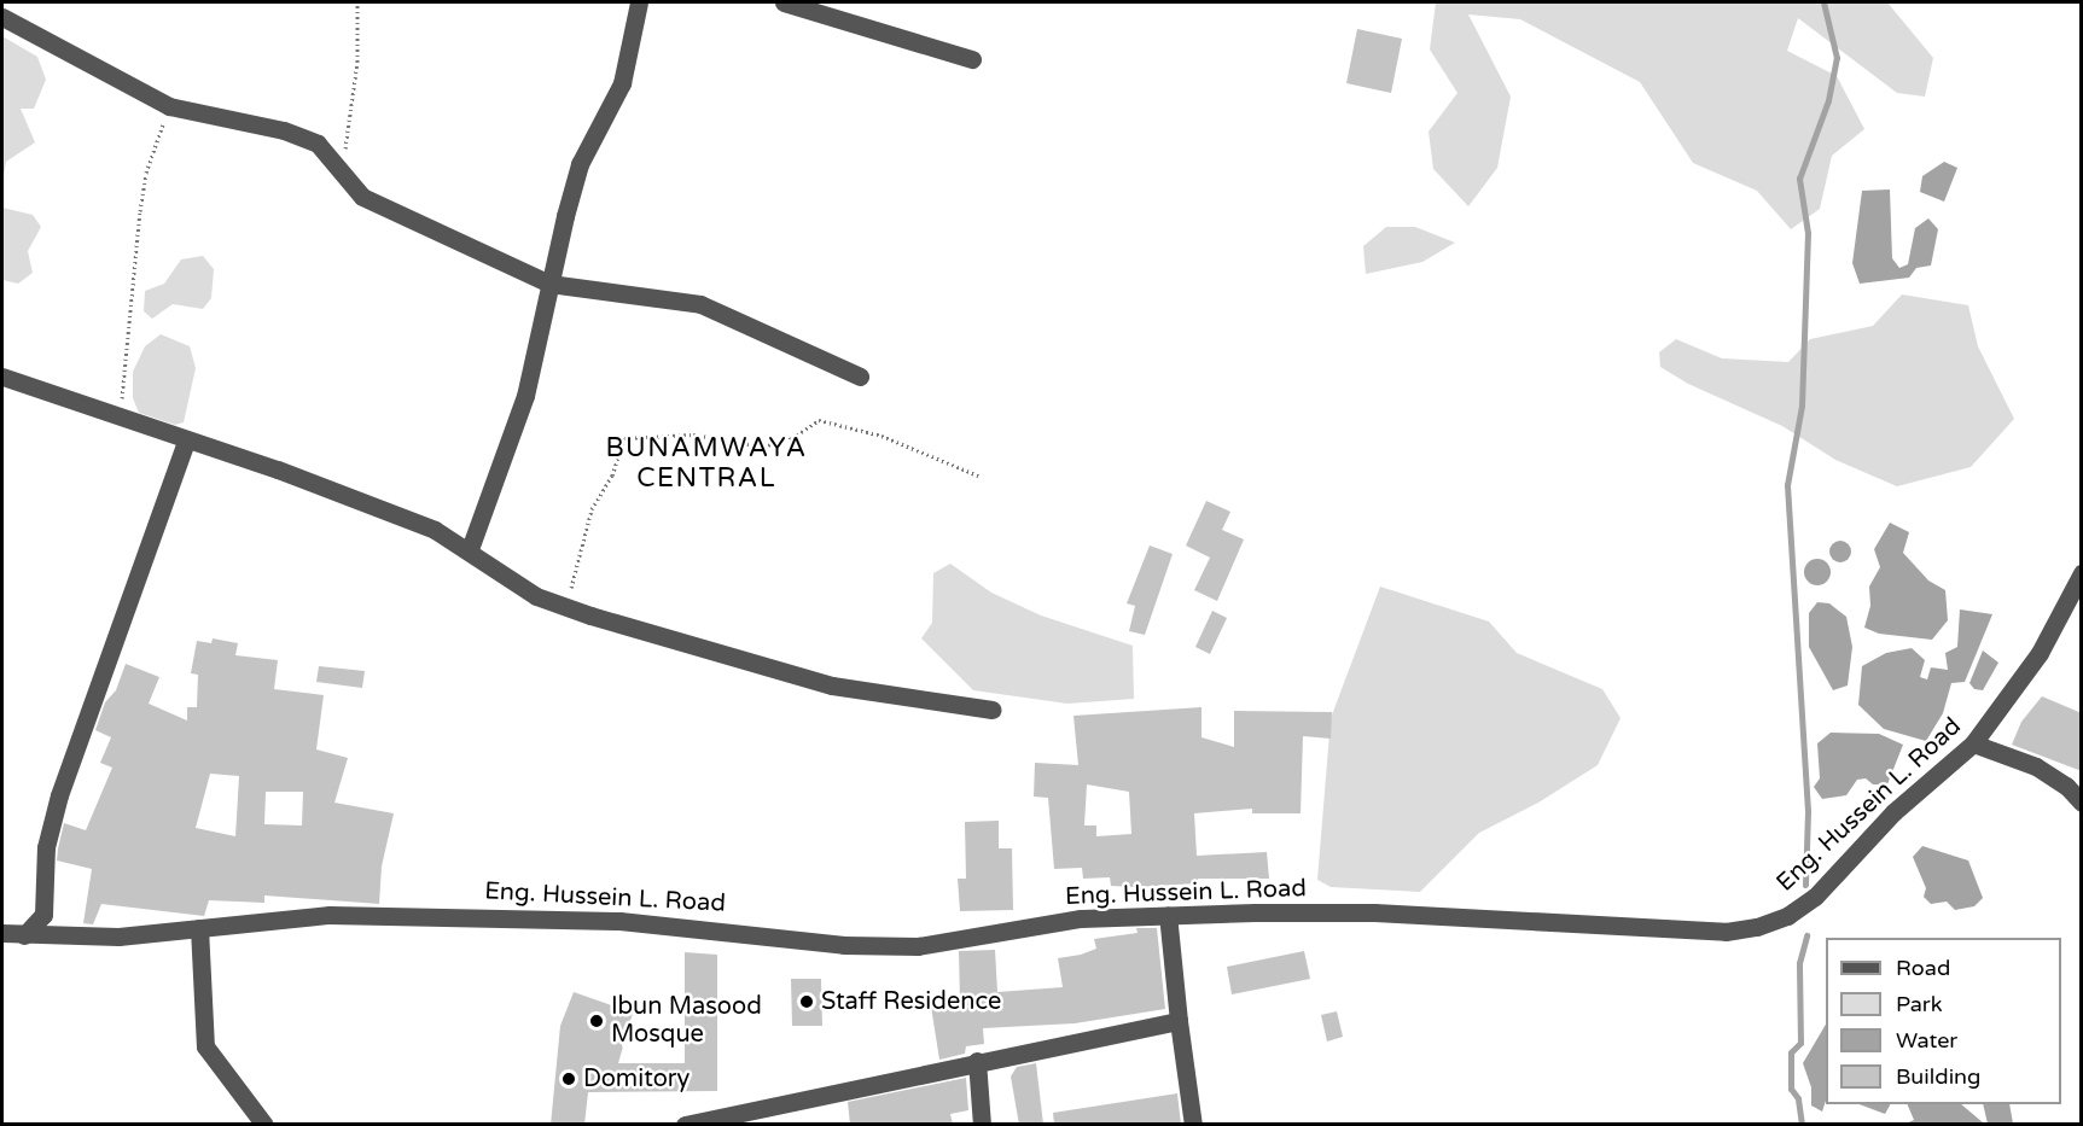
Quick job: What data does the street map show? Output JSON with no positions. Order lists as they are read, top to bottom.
{
  "streets": {
    "street": ["Eng. Hussein L. Road"]
  },
  "districts": ["BUNAMWAYA CENTRAL"],
  "places": ["Staff Residence", "Ibun Masood Mosque", "Domitory"],
  "legend": [
    "Road",
    "Park",
    "Water",
    "Building"
  ]
}
